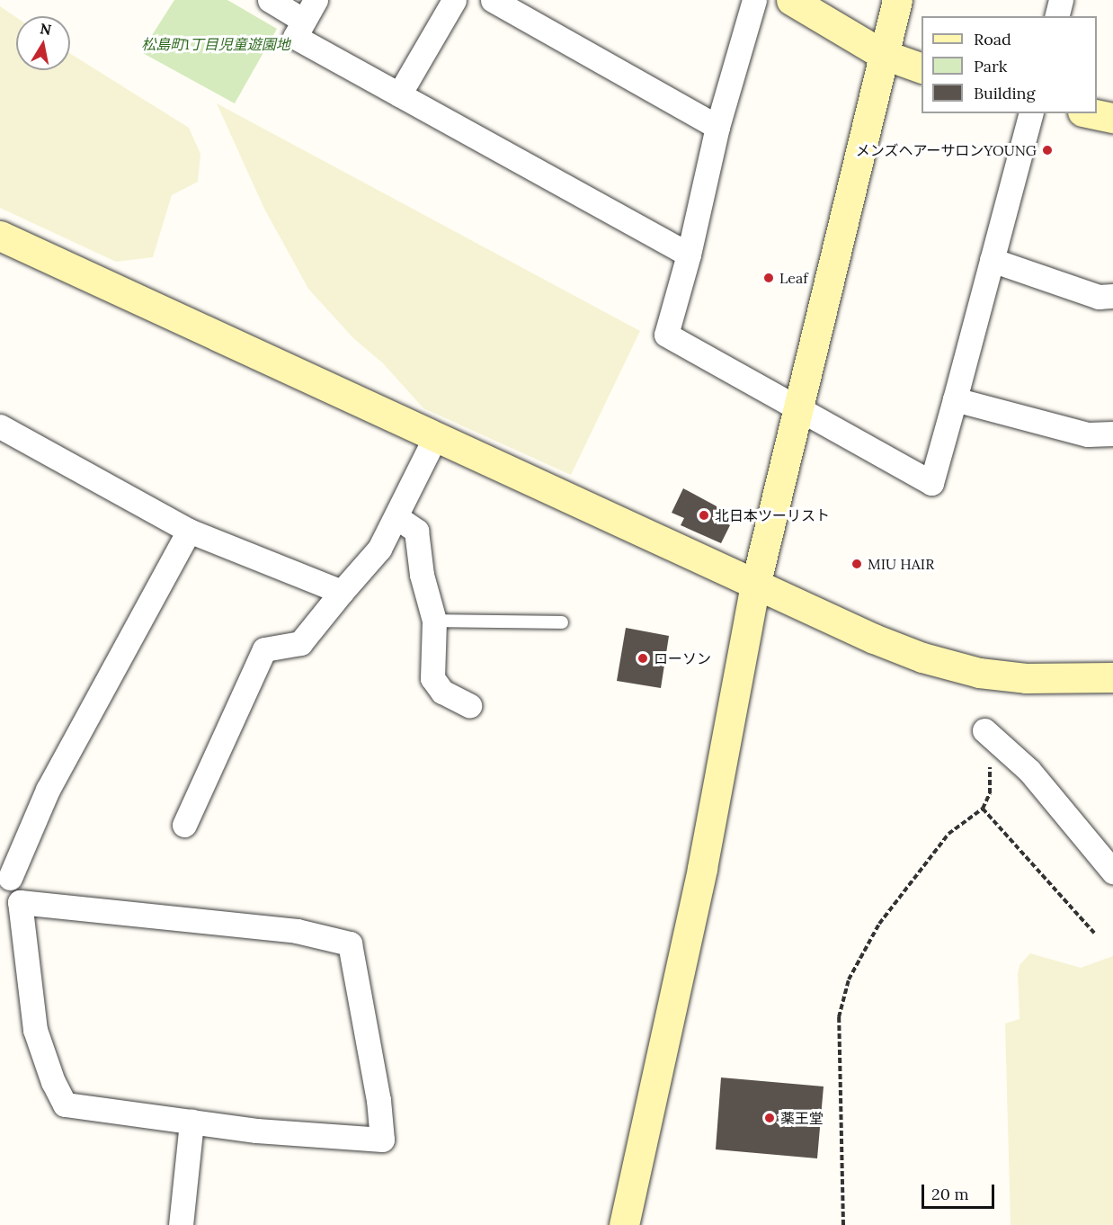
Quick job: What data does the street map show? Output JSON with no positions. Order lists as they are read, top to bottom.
{
  "parks": ["松島町1丁目児童遊園地"],
  "places": [
    "メンズヘアーサロンYOUNG",
    "Leaf",
    "北日本ツーリスト",
    "MIU HAIR",
    "ローソン",
    "薬王堂"
  ],
  "legend": ["Road", "Park", "Building"],
  "scale_bar": "20 m",
  "north": "top"
}
